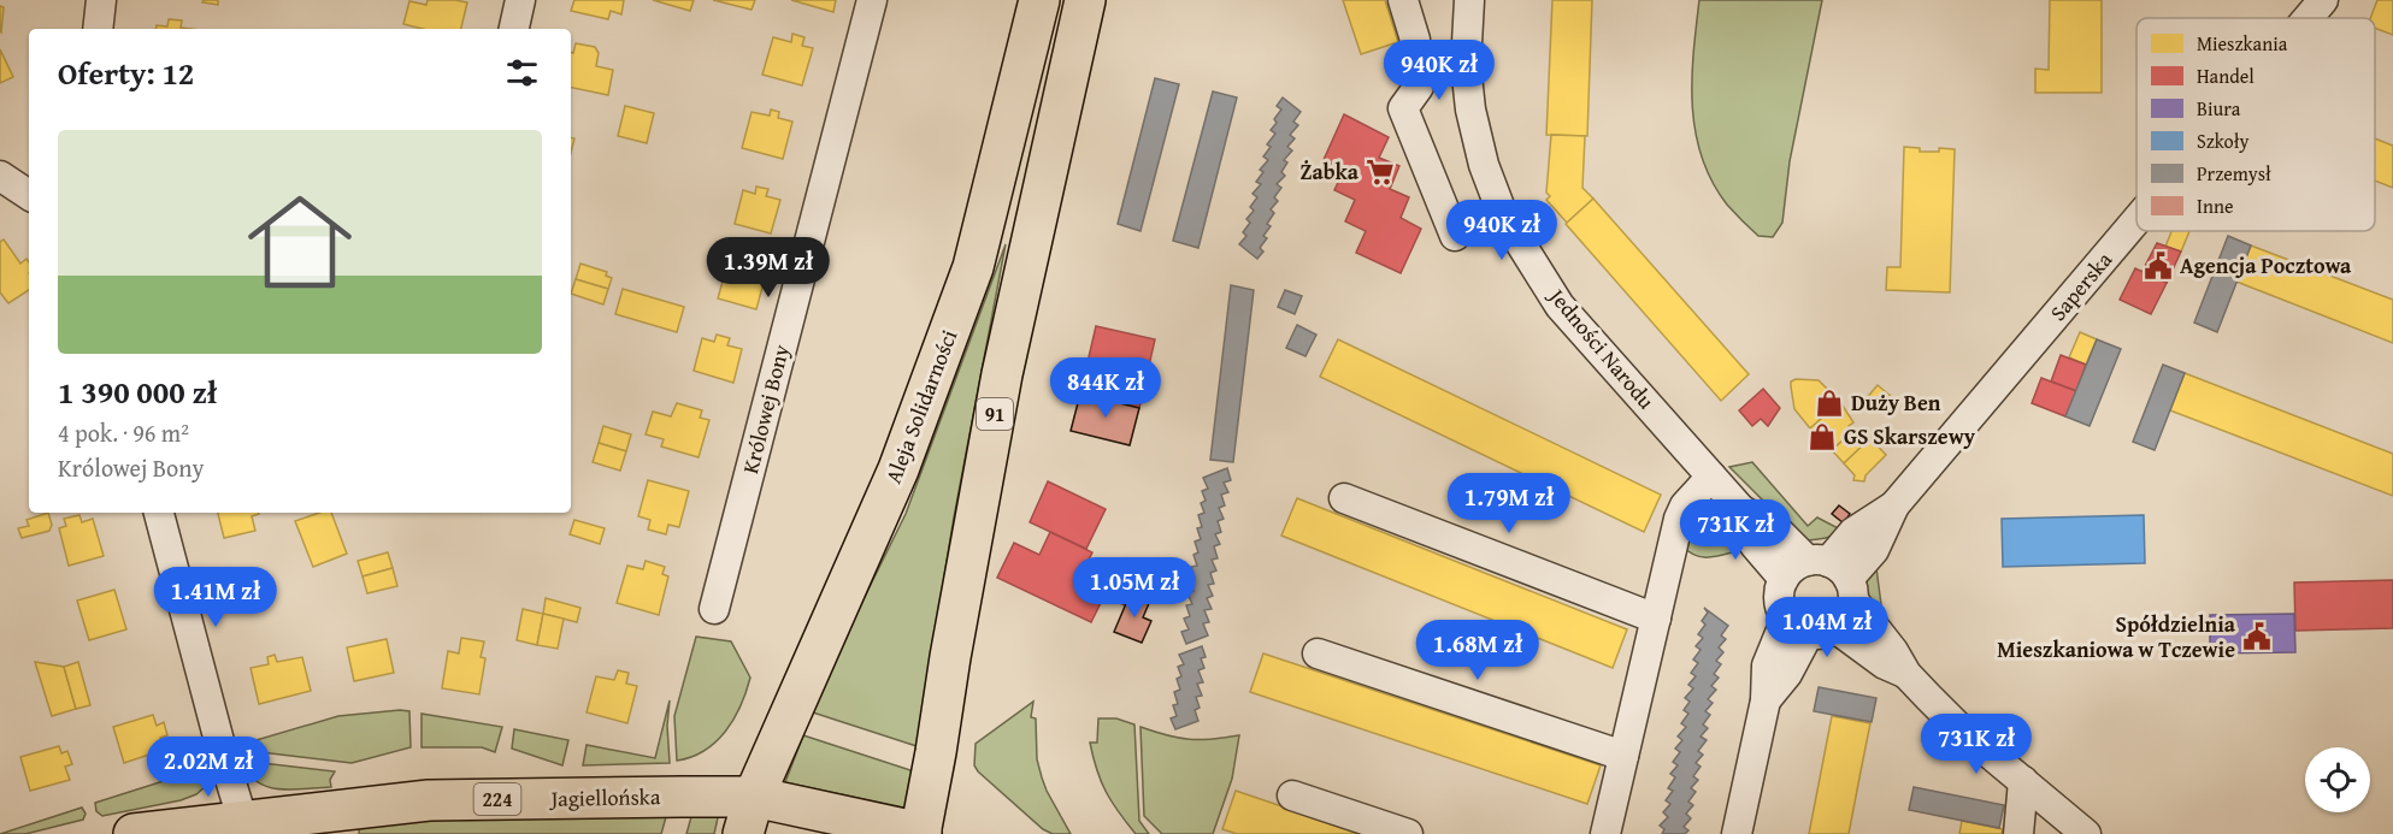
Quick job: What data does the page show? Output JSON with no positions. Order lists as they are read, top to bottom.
{
  "streets": {
    "main road": [
      "Aleja Solidarności",
      "91",
      "Jagiellońska",
      "224"
    ],
    "street": ["Saperska", "Jedności Narodu", "Królowej Bony"]
  },
  "crossings": [
    ["Saperska", "Jedności Narodu"],
    ["Aleja Solidarności", "Jagiellońska"],
    ["91", "Jagiellońska"]
  ],
  "places": {
    "supermarket": ["Żabka"],
    "public building": ["Agencja Pocztowa", "Spółdzielnia Mieszkaniowa w Tczewie"],
    "shop": ["Duży Ben", "GS Skarszewy"]
  },
  "legend": [
    "Mieszkania",
    "Handel",
    "Biura",
    "Szkoły",
    "Przemysł",
    "Inne"
  ],
  "page": {
    "heading": "Oferty: 12",
    "price": [
      "940K zł",
      "940K zł",
      "1.39M zł",
      "844K zł",
      "1.79M zł",
      "731K zł",
      "1.05M zł",
      "1.41M zł",
      "1.04M zł",
      "1.68M zł",
      "731K zł",
      "2.02M zł"
    ],
    "list": [
      {
        "name": "1 390 000 zł",
        "note": "4 pok. · 96 m² · Królowej Bony"
      }
    ]
  }
}
